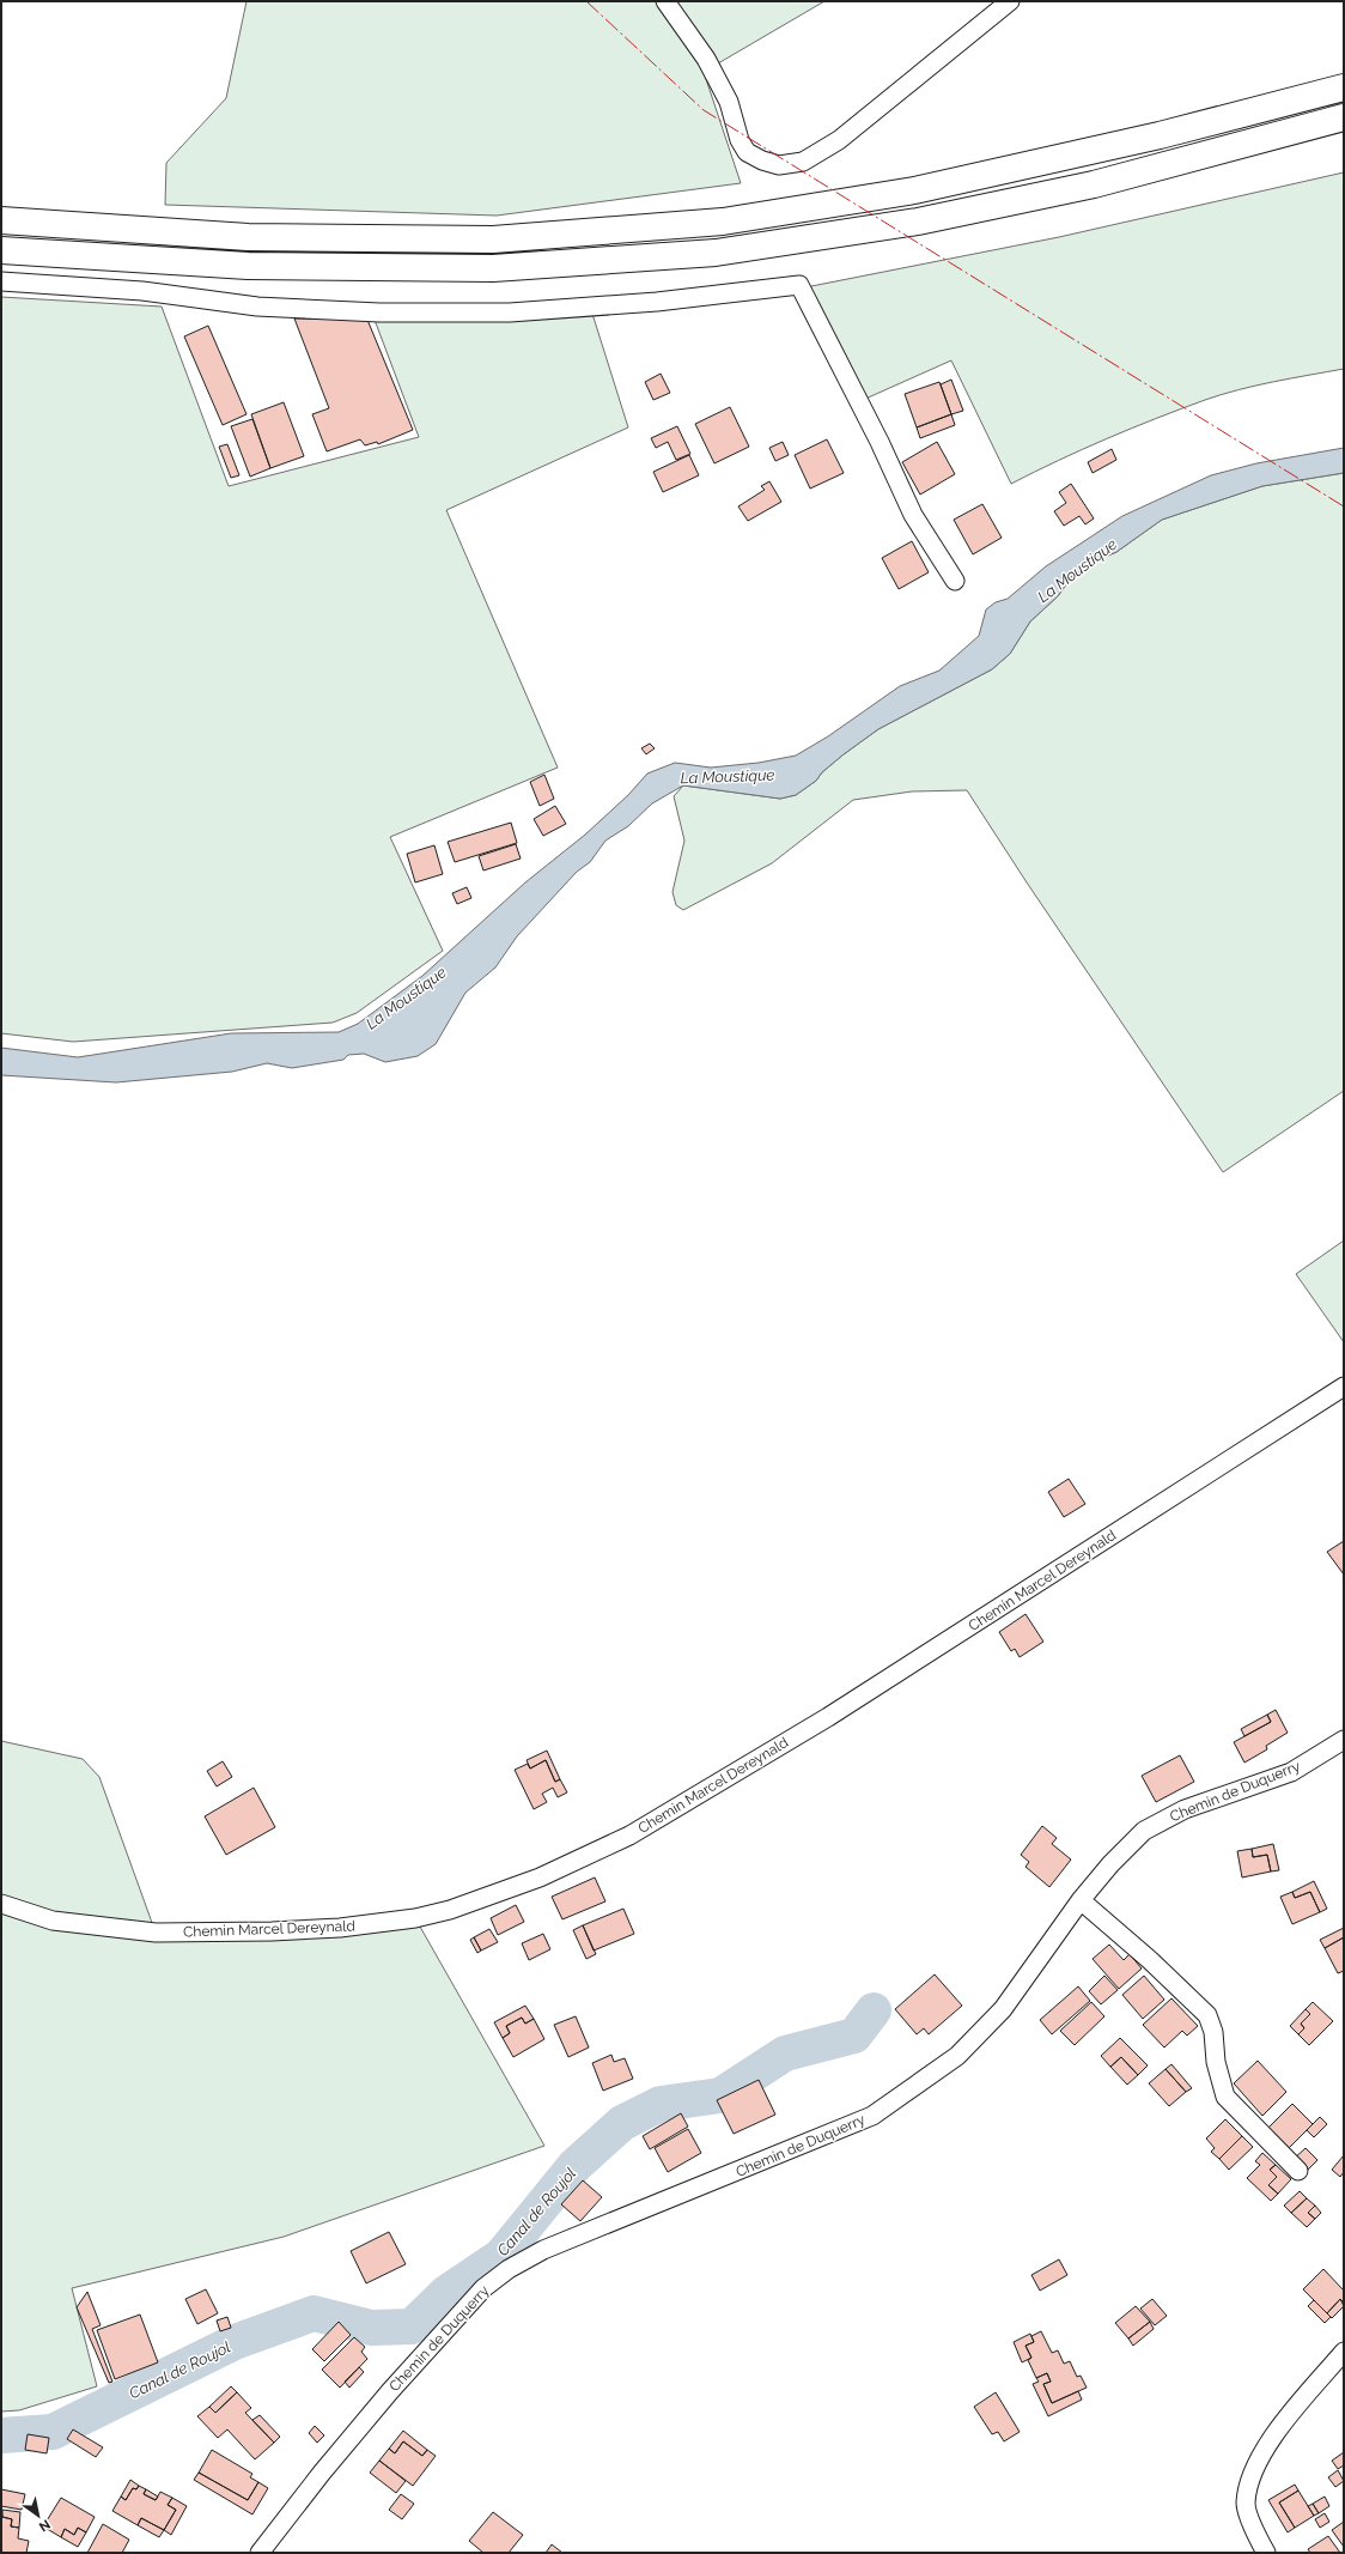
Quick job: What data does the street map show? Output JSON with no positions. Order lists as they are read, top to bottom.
{
  "streets": {
    "street": ["Chemin Marcel Dereynald", "Chemin de Duquerry"]
  },
  "water": ["La Moustique", "Canal de Roujol"],
  "north": "bottom right"
}
